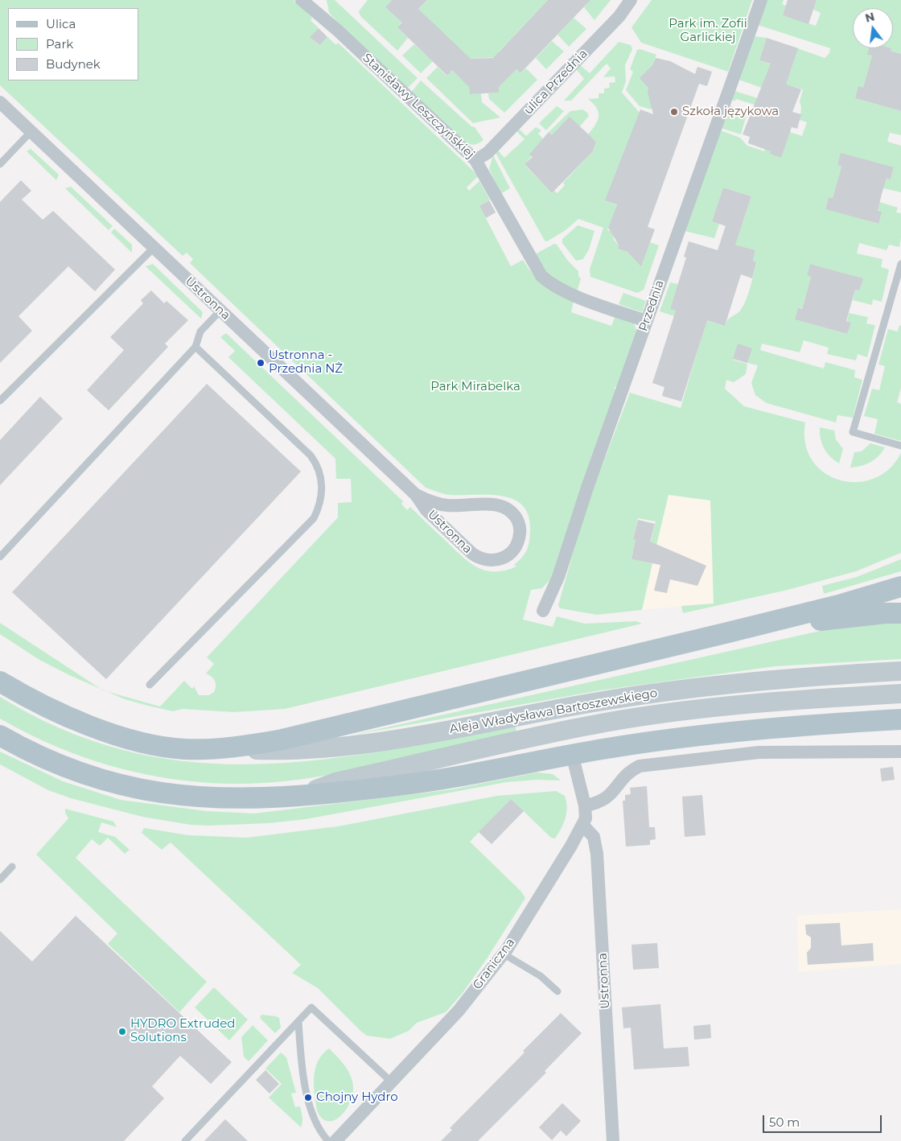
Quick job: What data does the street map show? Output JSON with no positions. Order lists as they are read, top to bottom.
{
  "streets": {
    "main road": ["Aleja Władysława Bartoszewskiego"],
    "street": [
      "ulica Przednia",
      "Stanisławy Leszczyńskiej",
      "Ustronna",
      "Przednia",
      "Graniczna"
    ]
  },
  "crossings": [
    ["ulica Przednia", "Stanisławy Leszczyńskiej"],
    ["Stanisławy Leszczyńskiej", "Przednia"],
    ["Ustronna", "Graniczna"],
    ["Aleja Władysława Bartoszewskiego", "Graniczna"]
  ],
  "parks": ["Park im. Zofii Garlickiej", "Park Mirabelka"],
  "places": [
    "Szkoła językowa",
    "Ustronna - Przednia NŻ",
    "HYDRO Extruded Solutions",
    "Chojny Hydro"
  ],
  "legend": ["Ulica", "Park", "Budynek"],
  "scale_bar": "50 m",
  "north": "top"
}
